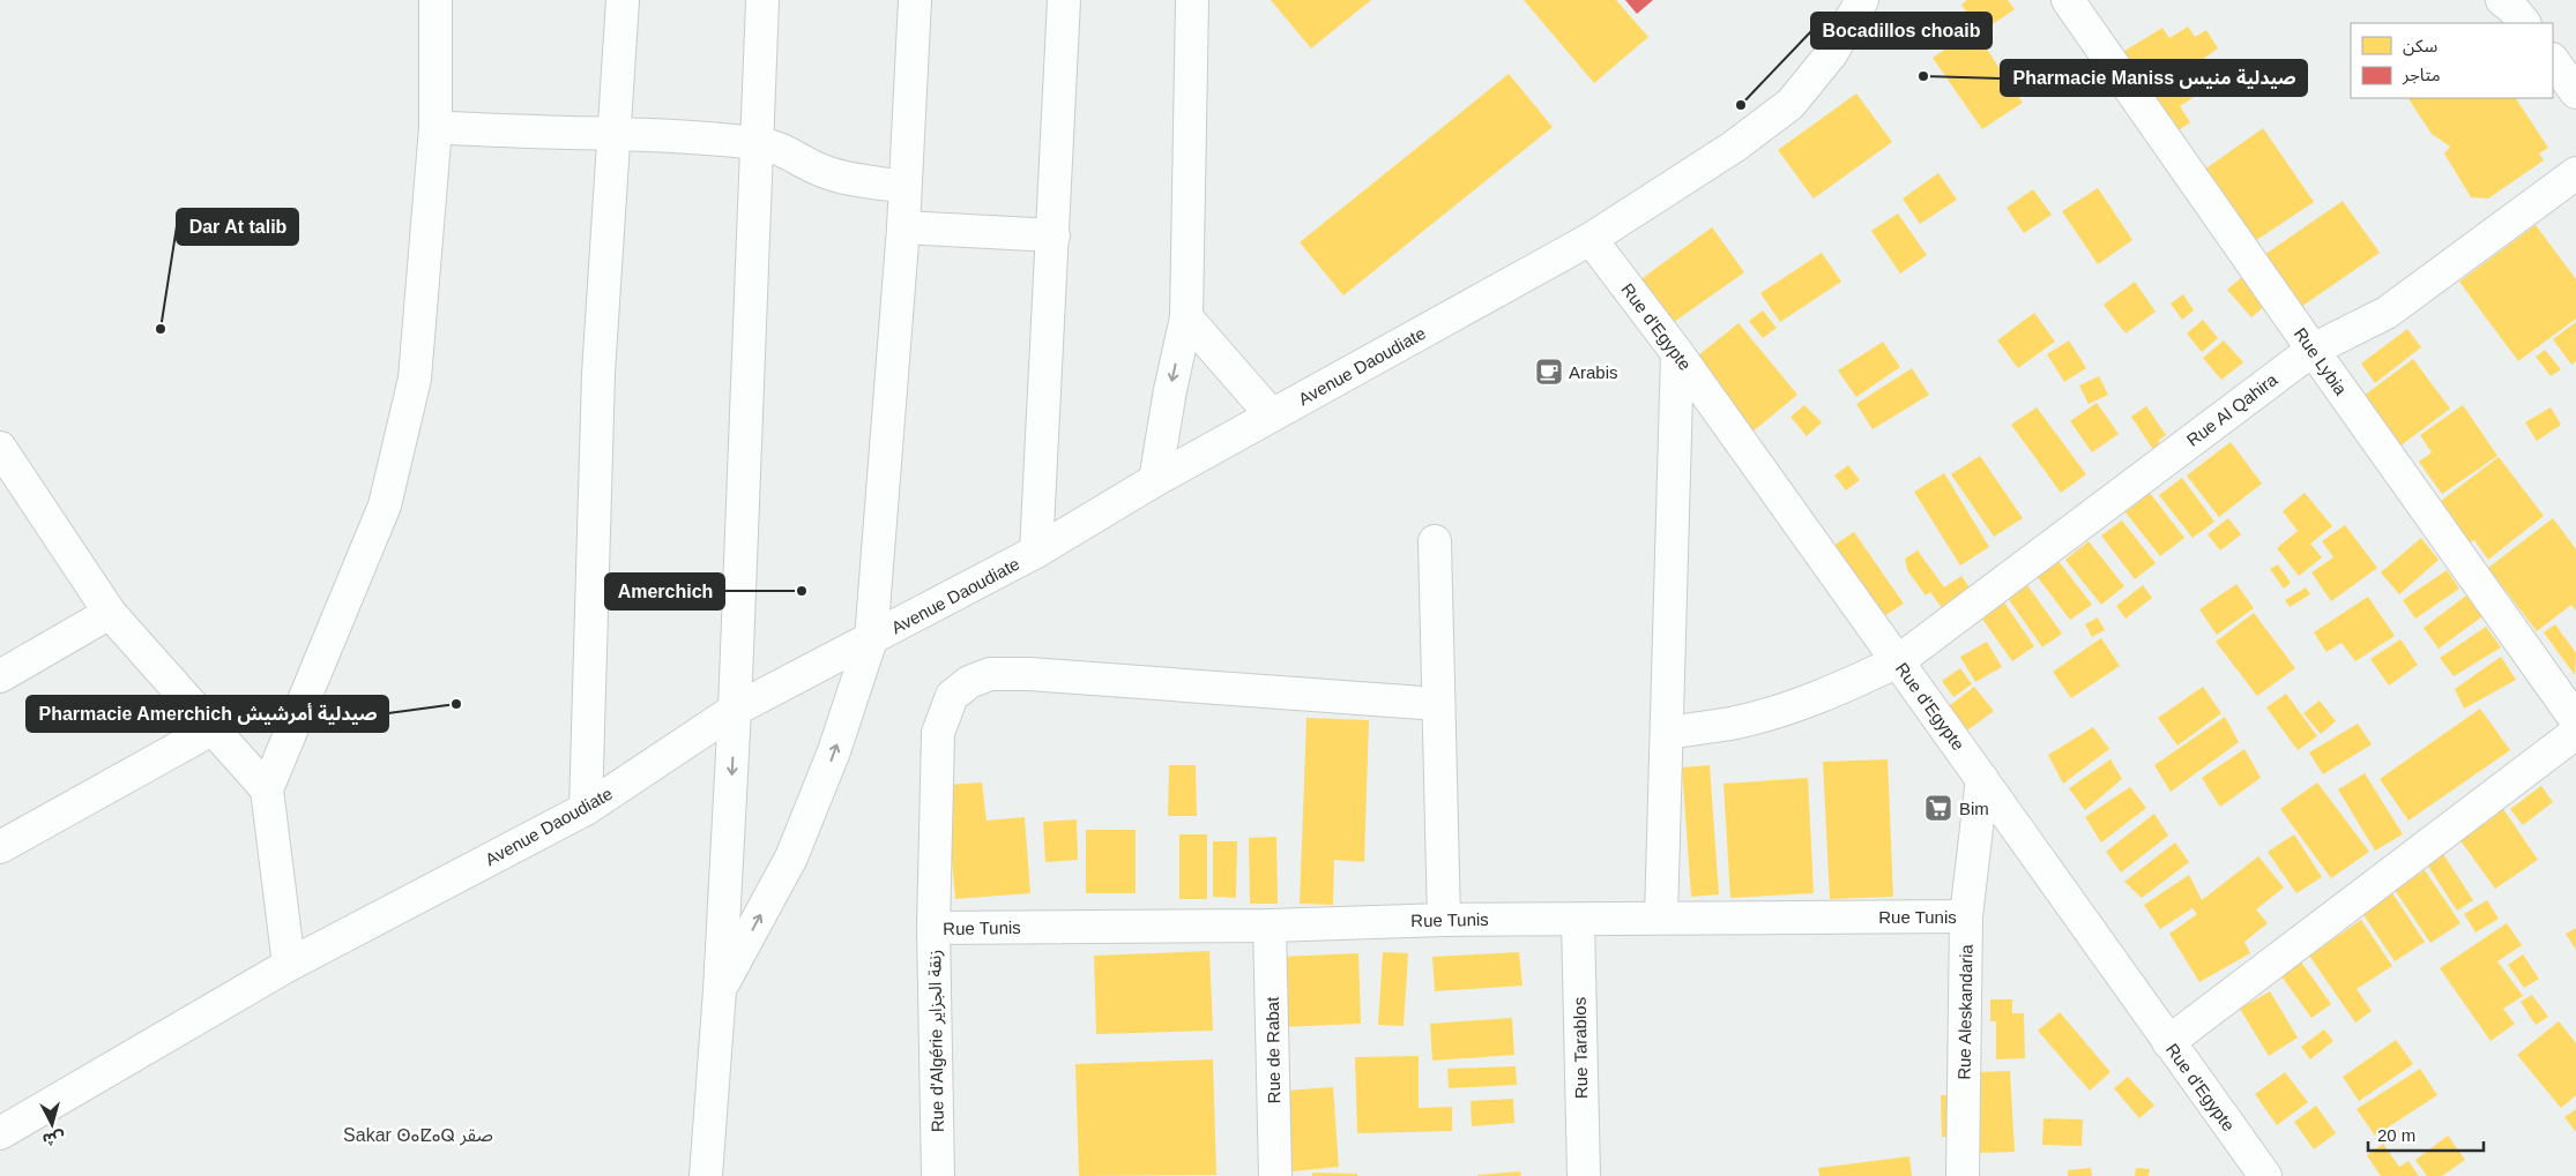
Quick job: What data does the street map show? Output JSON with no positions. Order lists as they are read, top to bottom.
{
  "streets": {
    "street": [
      "Rue d'Egypte",
      "Rue Lybia",
      "Avenue Daoudiate",
      "Rue Al Qahira",
      "Rue Tunis",
      "Rue Aleskandaria",
      "Rue d'Algérie زنقة الجزاير",
      "Rue Tarablos",
      "Rue de Rabat"
    ]
  },
  "crossings": [
    ["Rue d'Egypte", "Avenue Daoudiate"],
    ["Rue d'Egypte", "Rue Al Qahira"],
    ["Rue d'Egypte", "Rue Aleskandaria"],
    ["Rue Lybia", "Rue Al Qahira"],
    ["Rue Tunis", "Rue Aleskandaria"],
    ["Rue Tunis", "Rue d'Algérie زنقة الجزاير"],
    ["Rue Tunis", "Rue Tarablos"],
    ["Rue Tunis", "Rue de Rabat"]
  ],
  "districts": ["Sakar ⵙⴰⵇⴰⵕ صقر"],
  "places": {
    "other": [
      "Pharmacie Maniss صيدلية منيس",
      "Bocadillos choaib",
      "Dar At talib",
      "Amerchich",
      "Pharmacie Amerchich صيدلية أمرشيش"
    ],
    "cafe": ["Arabis"],
    "supermarket": ["Bim"]
  },
  "legend": ["سكن", "متاجر"],
  "scale_bar": "20 m",
  "north": "bottom"
}
